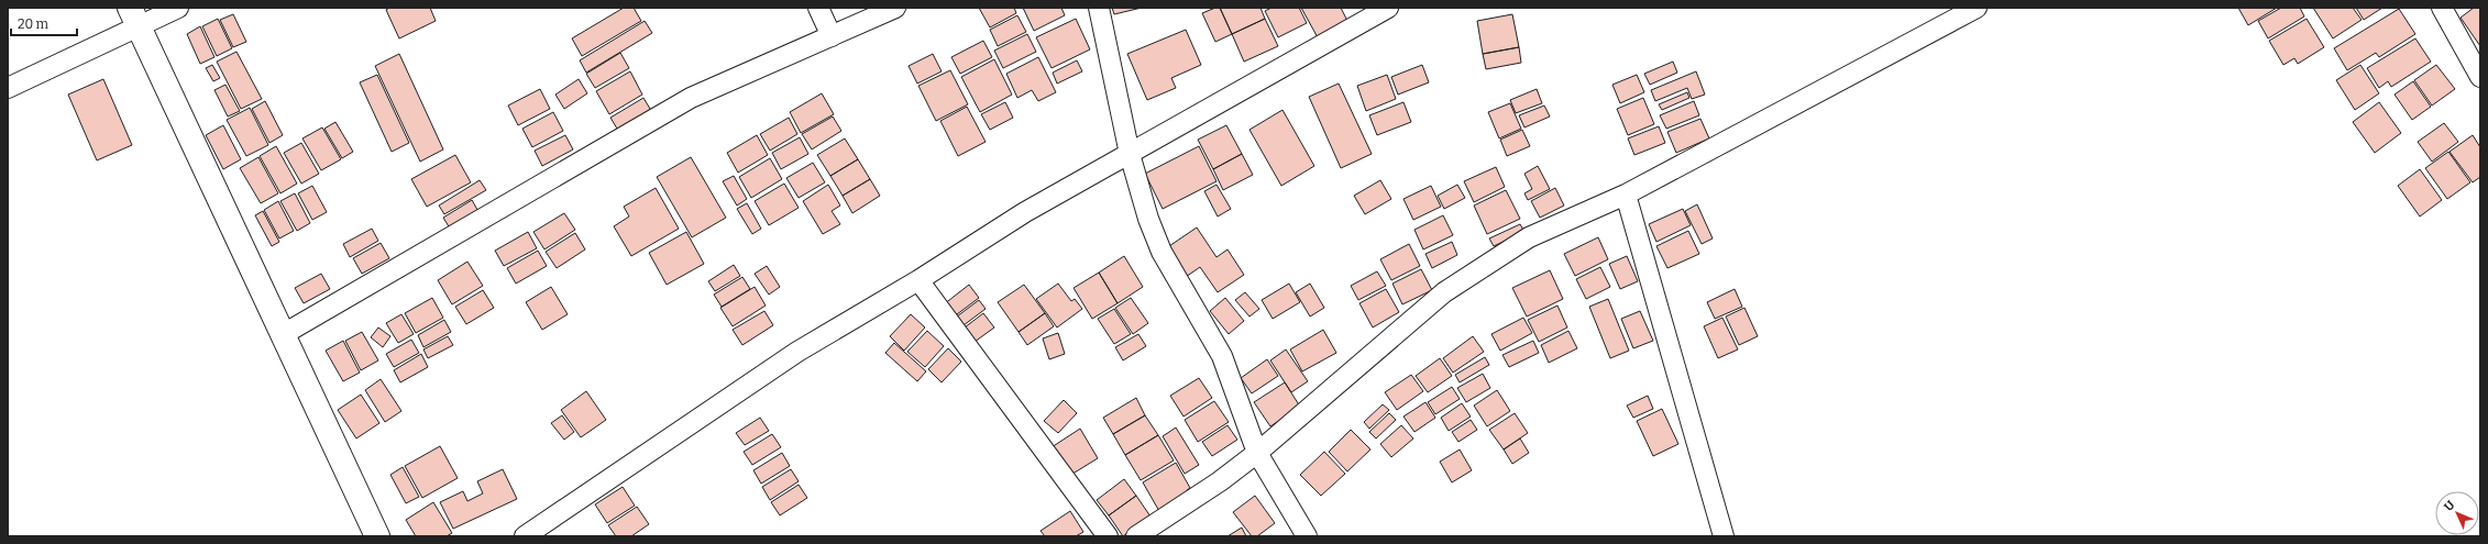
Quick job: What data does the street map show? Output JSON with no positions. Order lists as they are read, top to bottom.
{
  "scale_bar": "20 m",
  "north": "top left"
}
